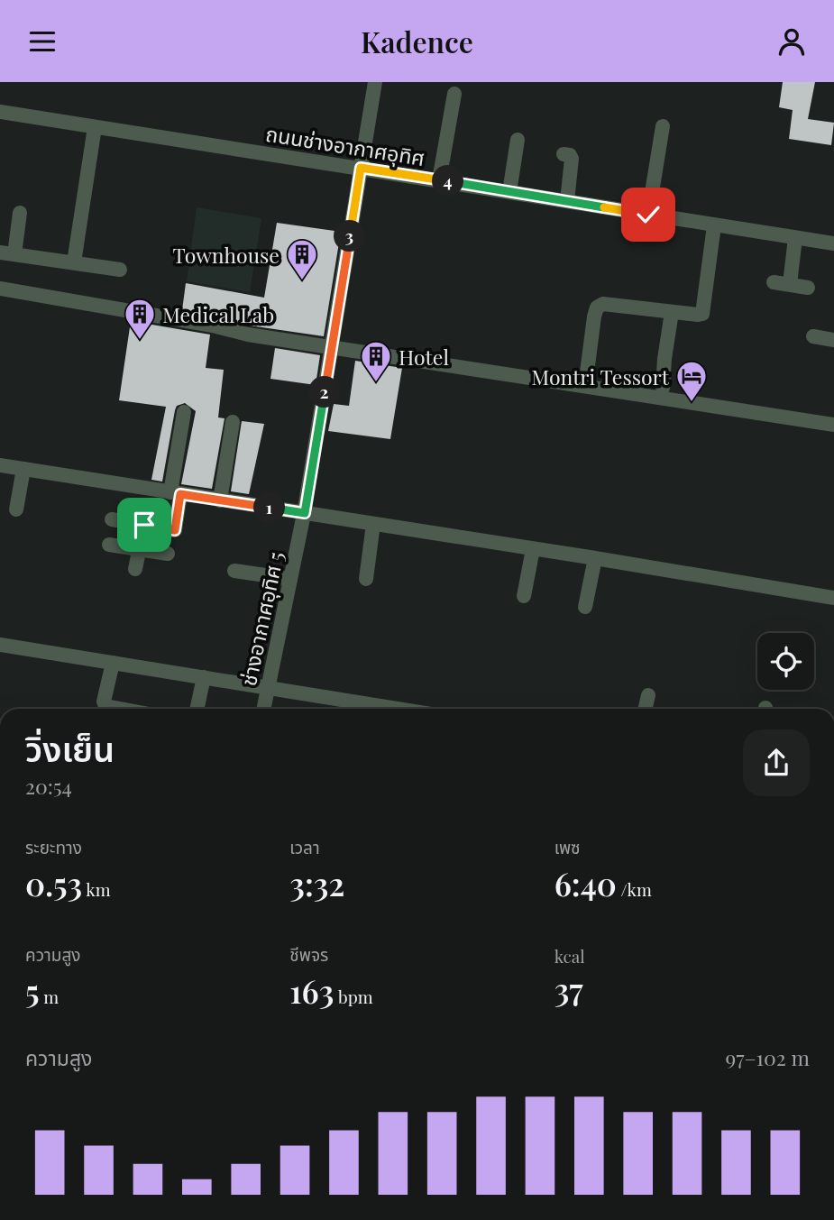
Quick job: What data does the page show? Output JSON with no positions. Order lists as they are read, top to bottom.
{
  "streets": {
    "street": ["ถนนช่างอากาศอุทิศ", "ช่างอากาศอุทิศ 5"]
  },
  "crossings": [
    ["ถนนช่างอากาศอุทิศ", "ช่างอากาศอุทิศ 5"]
  ],
  "places": {
    "building": ["Townhouse", "Medical Lab", "Hotel"],
    "hotel": ["Montri Tessort"]
  },
  "page": {
    "header": "Kadence",
    "pins": [
      "4",
      "3",
      "2",
      "1"
    ],
    "heading": ["วิ่งเย็น", "20:54"],
    "stats": [
      ["ระยะทาง", "0.53 km"],
      ["เวลา", "3:32"],
      ["เพซ", "6:40 /km"],
      ["ความสูง", "5 m"],
      ["ชีพจร", "163 bpm"],
      ["kcal", "37"]
    ],
    "chart": ["ความสูง", "97–102 m"]
  }
}
